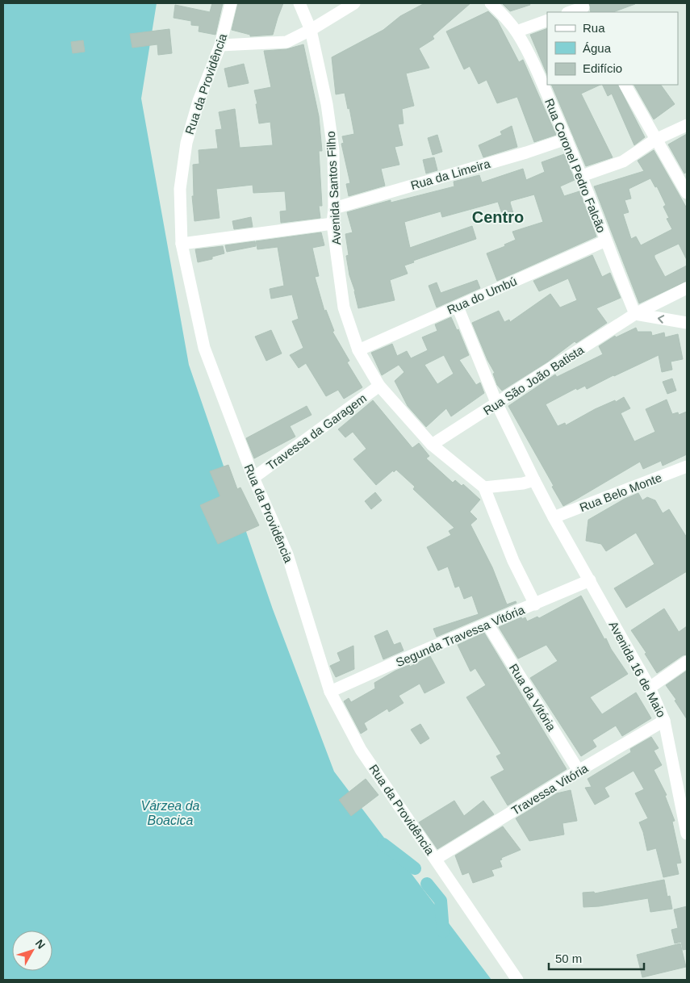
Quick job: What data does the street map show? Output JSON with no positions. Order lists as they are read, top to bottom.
{
  "streets": {
    "street": [
      "Rua da Providência",
      "Rua Coronel Pedro Falcão",
      "Rua da Limeira",
      "Avenida Santos Filho",
      "Rua do Umbú",
      "Rua São João Batista",
      "Travessa da Garagem",
      "Rua Belo Monte",
      "Segunda Travessa Vitória",
      "Avenida 16 de Maio",
      "Rua da Vitória",
      "Travessa Vitória"
    ]
  },
  "crossings": [
    ["Rua da Providência", "Travessa da Garagem"],
    ["Rua da Providência", "Segunda Travessa Vitória"],
    ["Rua da Providência", "Travessa Vitória"],
    ["Rua Coronel Pedro Falcão", "Rua da Limeira"],
    ["Rua Coronel Pedro Falcão", "Rua do Umbú"],
    ["Rua Coronel Pedro Falcão", "Rua São João Batista"],
    ["Rua da Limeira", "Avenida Santos Filho"],
    ["Avenida Santos Filho", "Rua do Umbú"],
    ["Avenida Santos Filho", "Rua São João Batista"],
    ["Avenida Santos Filho", "Travessa da Garagem"],
    ["Rua do Umbú", "Avenida 16 de Maio"],
    ["Rua São João Batista", "Avenida 16 de Maio"],
    ["Rua Belo Monte", "Avenida 16 de Maio"],
    ["Segunda Travessa Vitória", "Avenida 16 de Maio"],
    ["Segunda Travessa Vitória", "Rua da Vitória"],
    ["Avenida 16 de Maio", "Travessa Vitória"],
    ["Rua da Vitória", "Travessa Vitória"]
  ],
  "districts": ["Centro"],
  "water": ["Várzea da Boacica"],
  "legend": ["Rua", "Água", "Edifício"],
  "scale_bar": "50 m",
  "north": "top right"
}
